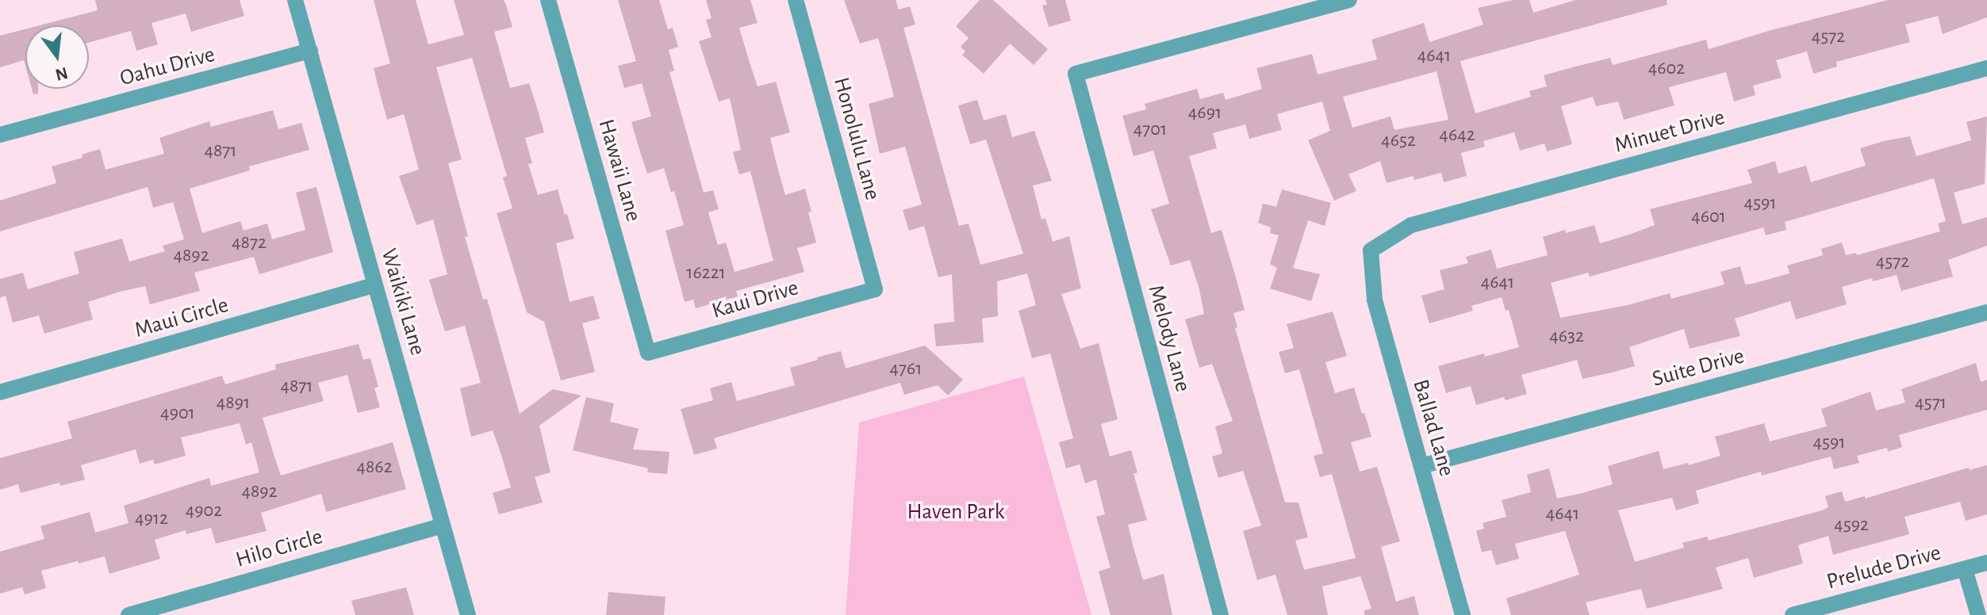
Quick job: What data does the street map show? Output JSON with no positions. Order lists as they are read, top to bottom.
{
  "streets": {
    "street": [
      "Oahu Drive",
      "Minuet Drive",
      "Honolulu Lane",
      "Hawaii Lane",
      "Kaui Drive",
      "Waikiki Lane",
      "Maui Circle",
      "Melody Lane",
      "Suite Drive",
      "Ballad Lane",
      "Hilo Circle",
      "Prelude Drive"
    ]
  },
  "crossings": [
    ["Oahu Drive", "Waikiki Lane"],
    ["Minuet Drive", "Ballad Lane"],
    ["Honolulu Lane", "Kaui Drive"],
    ["Hawaii Lane", "Kaui Drive"],
    ["Waikiki Lane", "Maui Circle"],
    ["Waikiki Lane", "Hilo Circle"],
    ["Suite Drive", "Ballad Lane"]
  ],
  "parks": ["Haven Park"],
  "house_numbers": [
    "4572",
    "4641",
    "4602",
    "4691",
    "4701",
    "4642",
    "4652",
    "4871",
    "4591",
    "4601",
    "4872",
    "4892",
    "4572",
    "16221",
    "4641",
    "4632",
    "4761",
    "4871",
    "4891",
    "4571",
    "4901",
    "4591",
    "4862",
    "4892",
    "4902",
    "4641",
    "4912",
    "4592"
  ],
  "north": "bottom"
}
